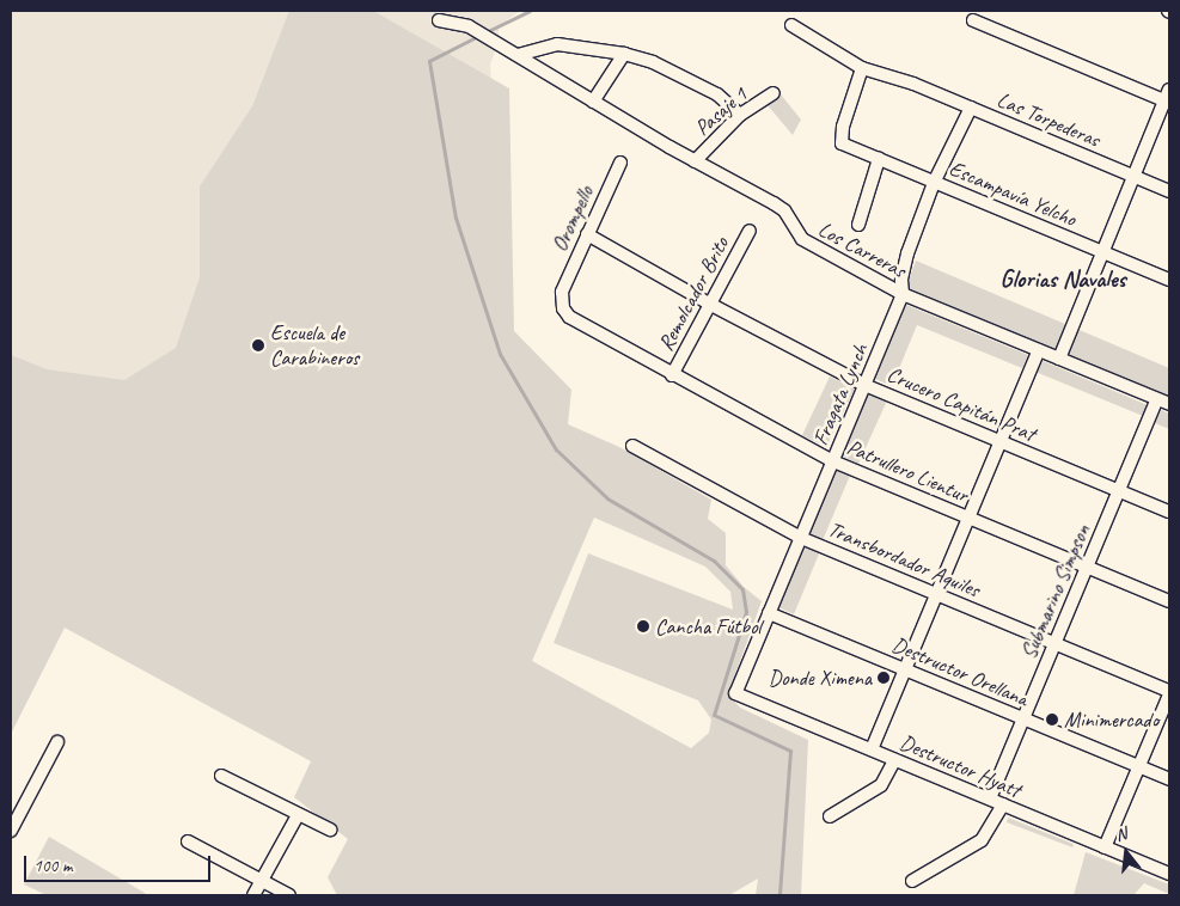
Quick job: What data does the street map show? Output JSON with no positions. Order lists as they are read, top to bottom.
{
  "streets": {
    "street": [
      "Pasaje 1",
      "Las Torpederas",
      "Escampavía Yelcho",
      "Orompello",
      "Los Carreras",
      "Remolcador Brito",
      "Fragata Lynch",
      "Crucero Capitán Prat",
      "Patrullero Lientur",
      "Transbordador Aquiles",
      "Submarino Simpson",
      "Destructor Orellana",
      "Destructor Hyatt"
    ]
  },
  "crossings": [
    ["Pasaje 1", "Los Carreras"],
    ["Las Torpederas", "Escampavía Yelcho"],
    ["Las Torpederas", "Fragata Lynch"],
    ["Escampavía Yelcho", "Fragata Lynch"],
    ["Orompello", "Crucero Capitán Prat"],
    ["Orompello", "Patrullero Lientur"],
    ["Los Carreras", "Fragata Lynch"],
    ["Los Carreras", "Submarino Simpson"],
    ["Remolcador Brito", "Crucero Capitán Prat"],
    ["Remolcador Brito", "Patrullero Lientur"],
    ["Fragata Lynch", "Crucero Capitán Prat"],
    ["Fragata Lynch", "Patrullero Lientur"],
    ["Fragata Lynch", "Transbordador Aquiles"],
    ["Fragata Lynch", "Destructor Orellana"],
    ["Fragata Lynch", "Destructor Hyatt"],
    ["Crucero Capitán Prat", "Submarino Simpson"],
    ["Patrullero Lientur", "Submarino Simpson"],
    ["Transbordador Aquiles", "Submarino Simpson"],
    ["Submarino Simpson", "Destructor Orellana"],
    ["Submarino Simpson", "Destructor Hyatt"]
  ],
  "districts": ["Glorias Navales"],
  "places": [
    "Escuela de Carabineros",
    "Cancha Fútbol",
    "Donde Ximena",
    "Minimercado"
  ],
  "scale_bar": "100 m",
  "north": "top"
}
